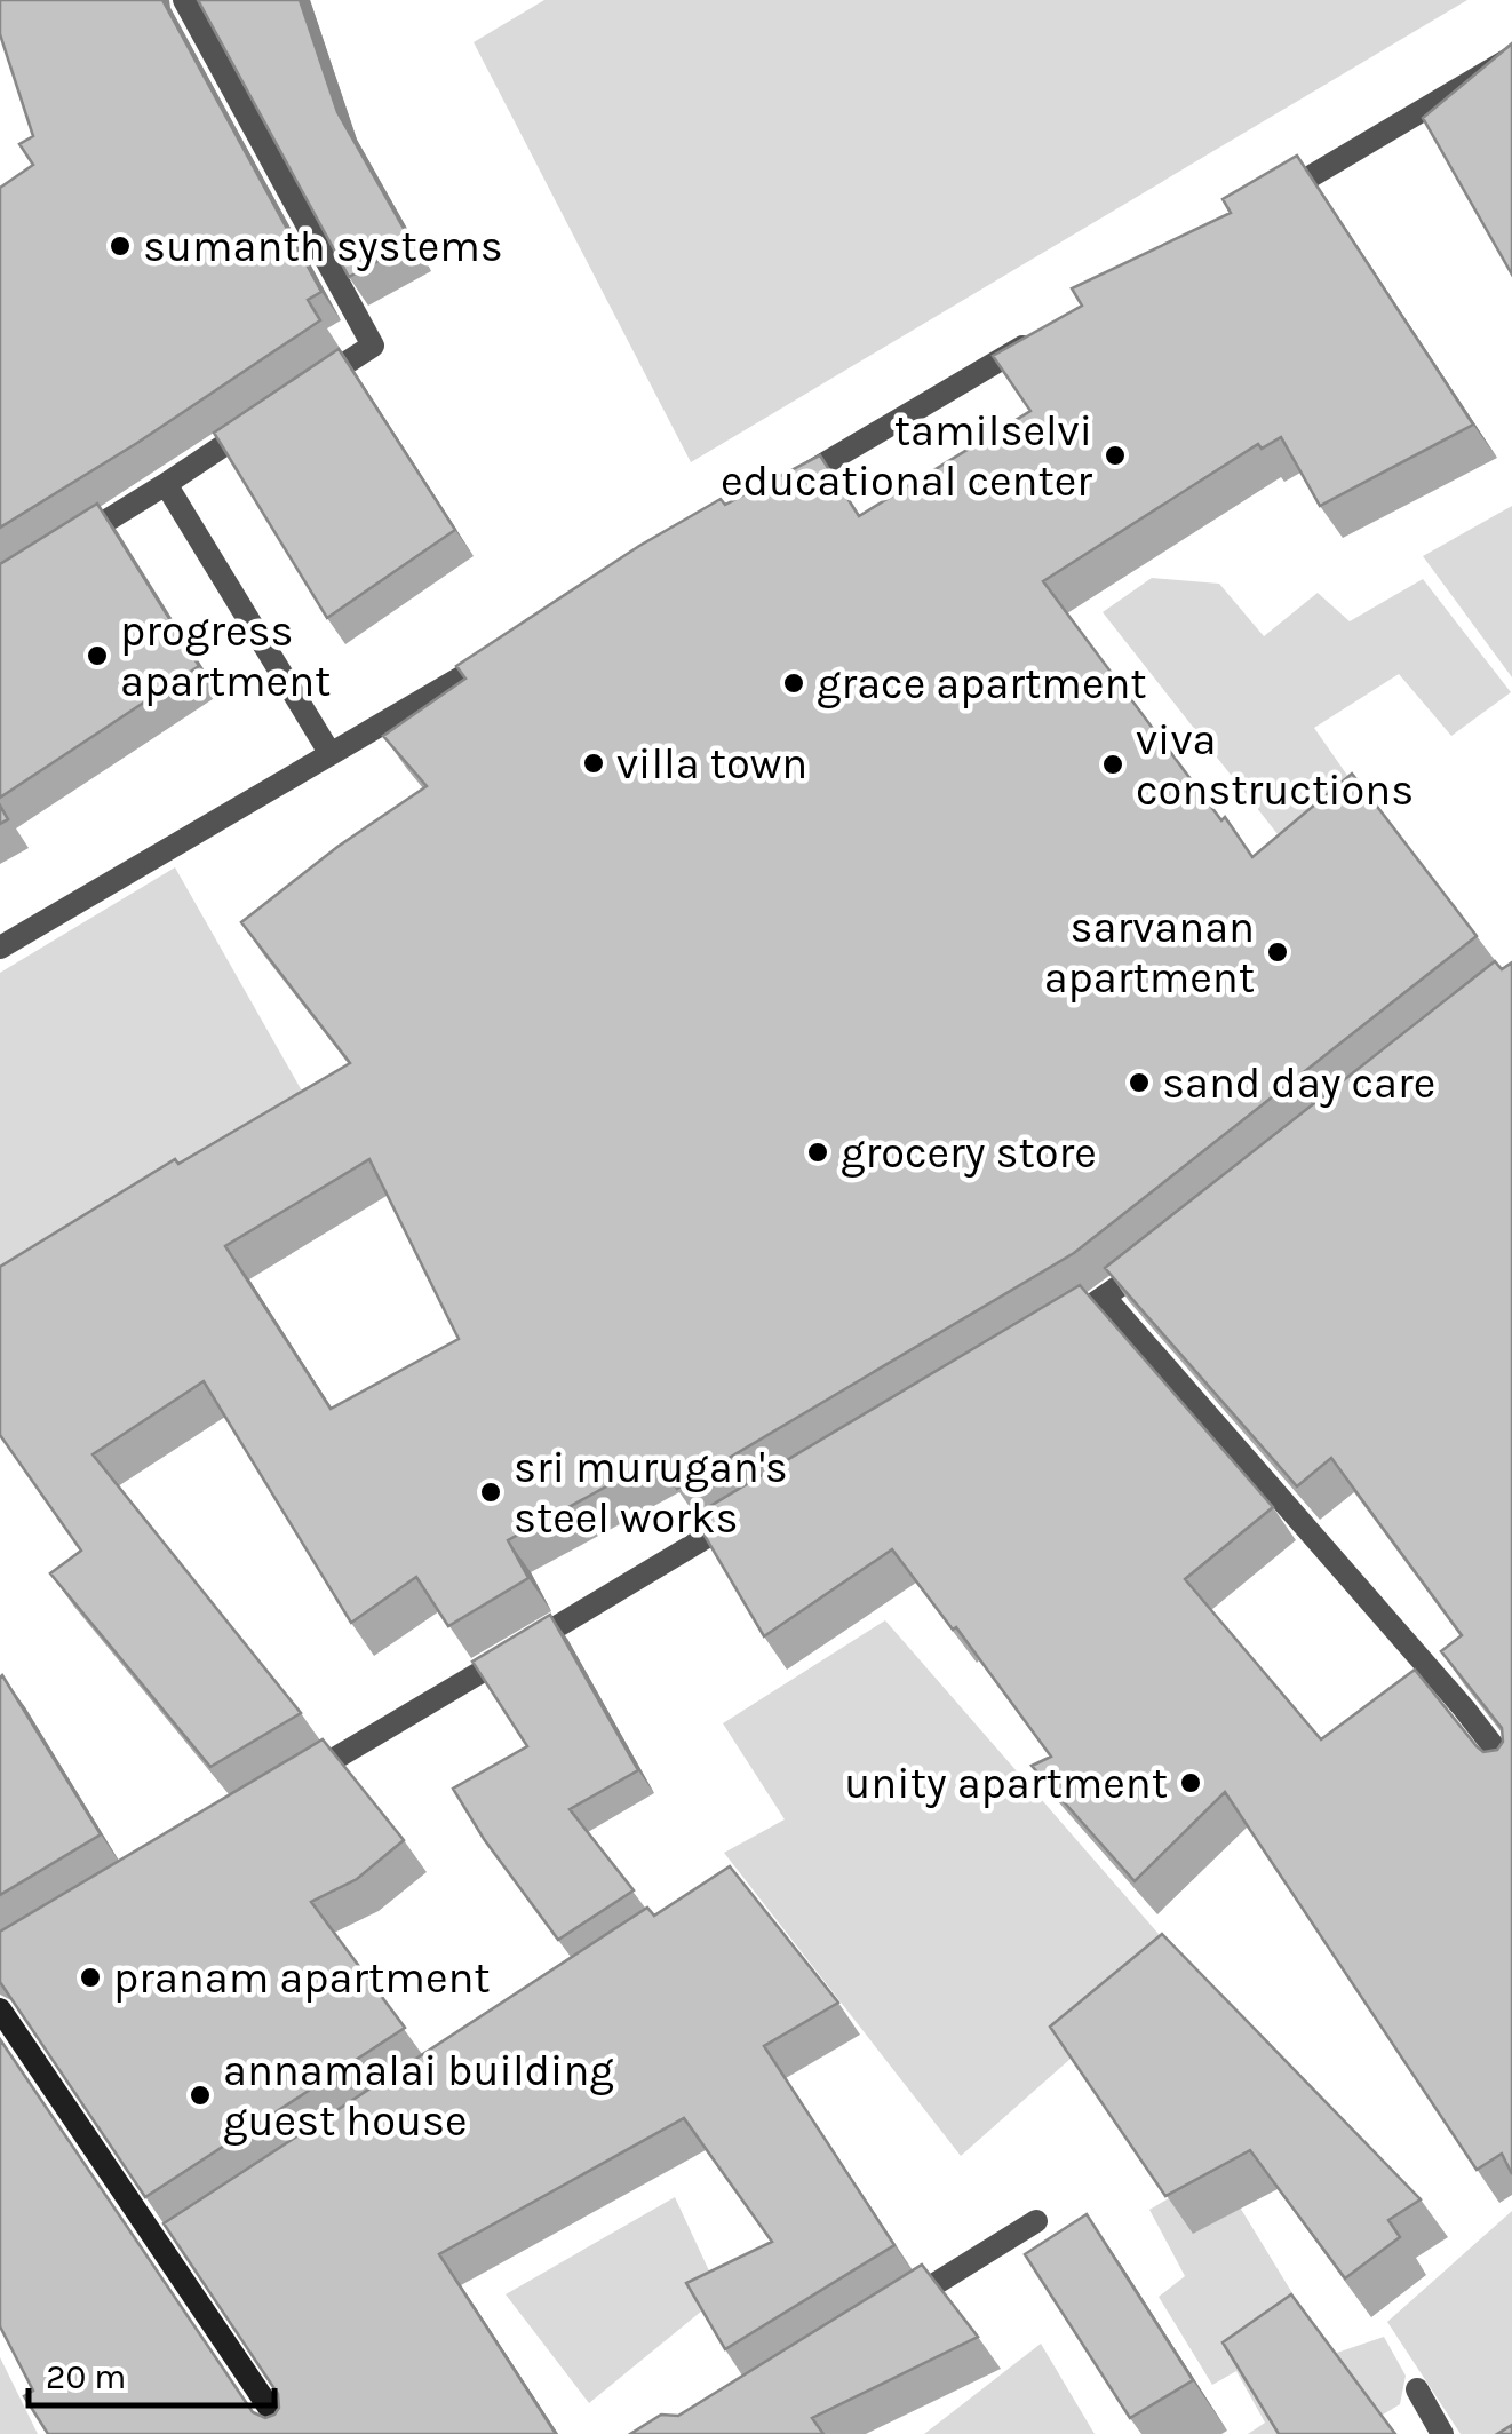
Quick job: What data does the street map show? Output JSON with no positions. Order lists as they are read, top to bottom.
{
  "places": [
    "sumanth systems",
    "tamilselvi educational center",
    "progress apartment",
    "grace apartment",
    "villa town",
    "viva constructions",
    "sarvanan apartment",
    "sand day care",
    "grocery store",
    "sri murugan's steel works",
    "unity apartment",
    "pranam apartment",
    "annamalai building guest house"
  ],
  "scale_bar": "20 m"
}
